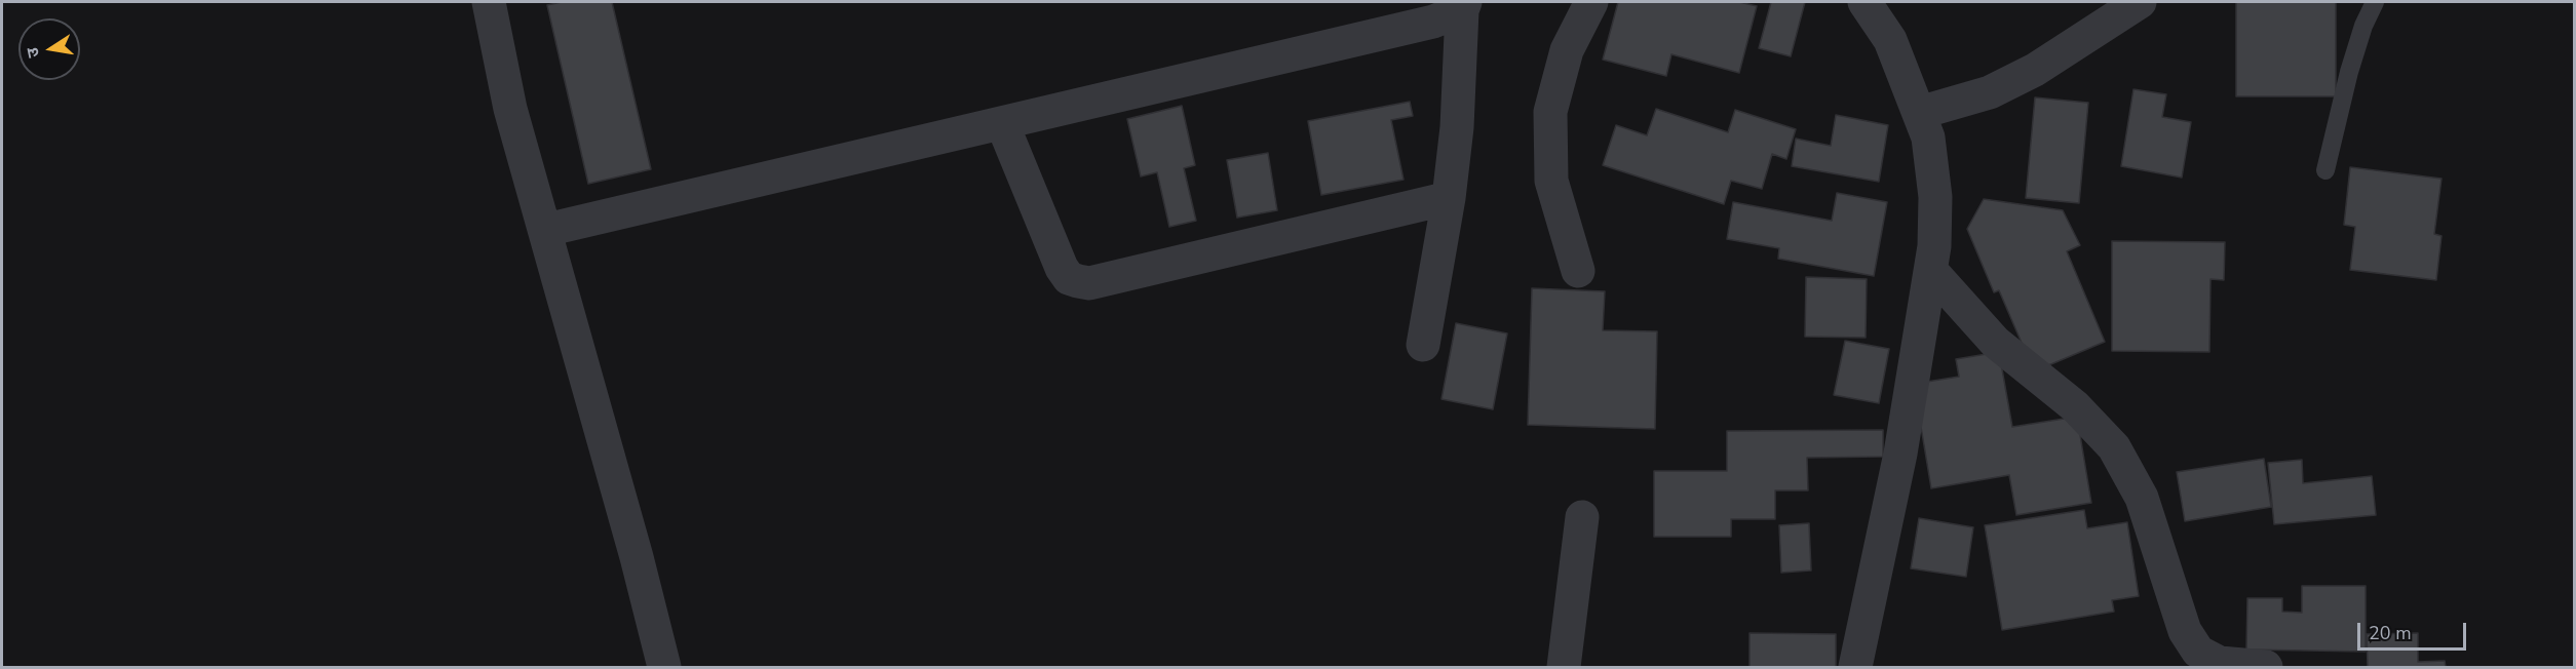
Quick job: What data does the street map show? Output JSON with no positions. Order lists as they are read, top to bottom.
{
  "scale_bar": "20 m",
  "north": "left"
}
